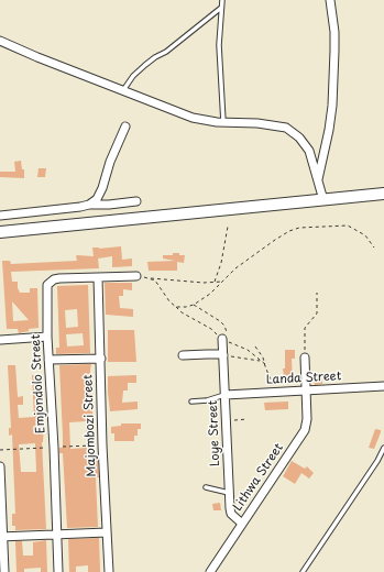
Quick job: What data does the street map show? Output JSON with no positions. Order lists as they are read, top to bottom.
{
  "streets": {
    "street": [
      "Landa Street",
      "Emjondolo Street",
      "Majombozi Street",
      "Loye Street",
      "Lithwa Street"
    ]
  },
  "crossings": [
    ["Landa Street", "Loye Street"],
    ["Landa Street", "Lithwa Street"],
    ["Emjondolo Street", "Majombozi Street"],
    ["Loye Street", "Lithwa Street"]
  ]
}
